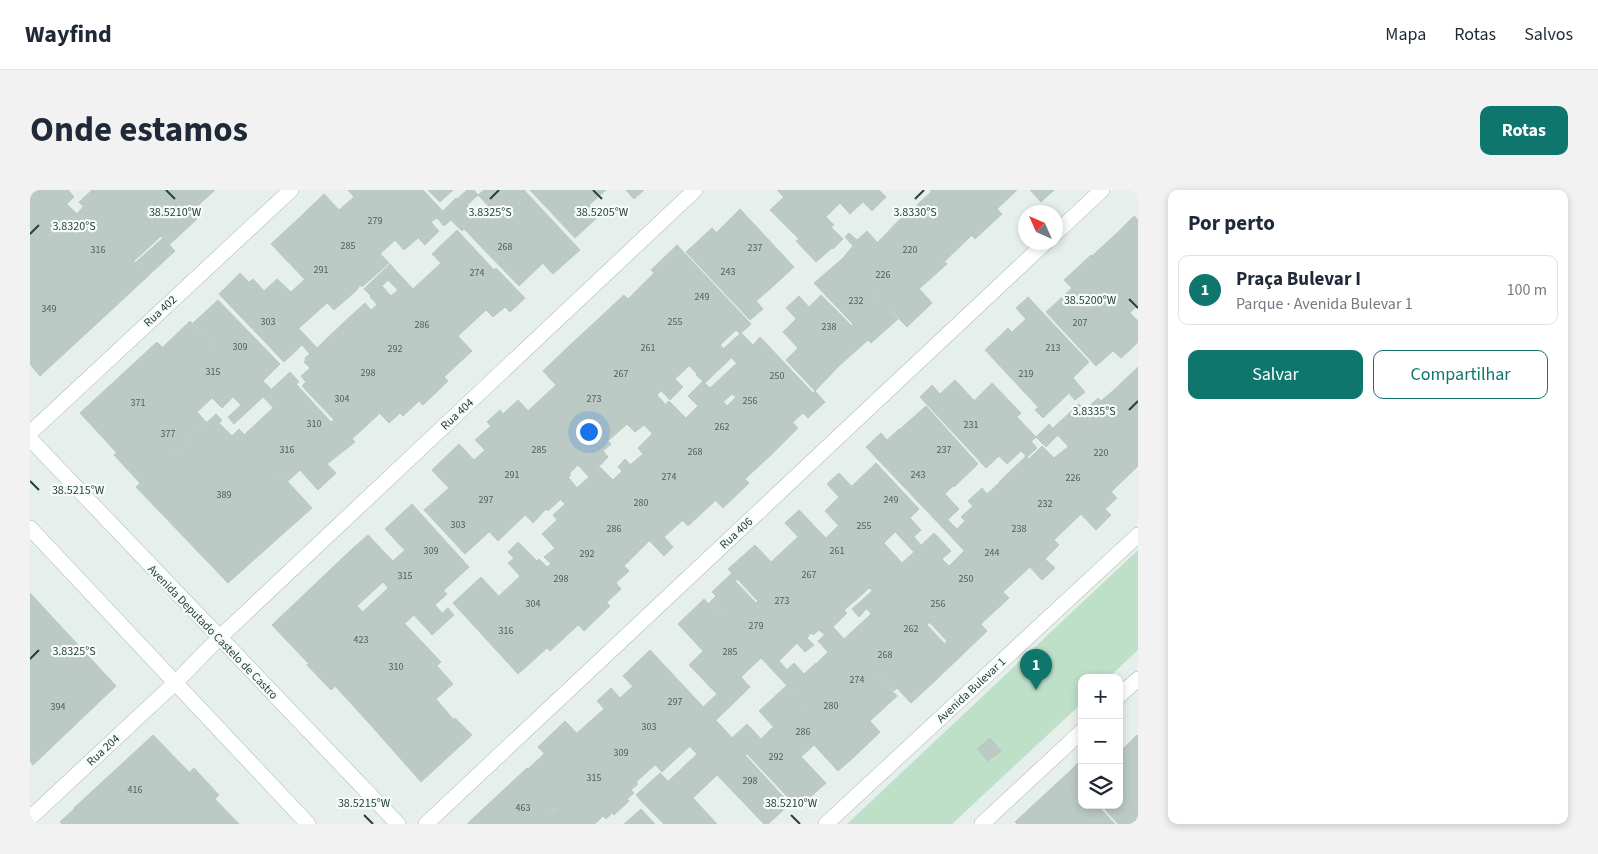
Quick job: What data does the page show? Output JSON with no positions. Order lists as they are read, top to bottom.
{
  "streets": {
    "street": [
      "Rua 402",
      "Rua 404",
      "Rua 406",
      "Avenida Deputado Castelo de Castro",
      "Avenida Bulevar 1",
      "Rua 204"
    ]
  },
  "crossings": [
    ["Rua 404", "Avenida Deputado Castelo de Castro"],
    ["Rua 404", "Rua 204"]
  ],
  "house_numbers": [
    "279",
    "285",
    "268",
    "237",
    "316",
    "220",
    "291",
    "243",
    "274",
    "226",
    "249",
    "232",
    "349",
    "303",
    "255",
    "207",
    "286",
    "238",
    "309",
    "261",
    "213",
    "292",
    "315",
    "298",
    "267",
    "219",
    "250",
    "304",
    "273",
    "256",
    "371",
    "310",
    "231",
    "262",
    "377",
    "316",
    "285",
    "237",
    "268",
    "220",
    "291",
    "243",
    "274",
    "226",
    "389",
    "297",
    "249",
    "280",
    "232",
    "303",
    "255",
    "286",
    "238",
    "309",
    "261",
    "244",
    "292",
    "267",
    "315",
    "298",
    "250",
    "273",
    "304",
    "256",
    "279",
    "262",
    "316",
    "423",
    "285",
    "268",
    "310",
    "274",
    "297",
    "280",
    "394",
    "303",
    "286",
    "309",
    "292",
    "315",
    "298",
    "416",
    "463"
  ],
  "north": "top left",
  "page": {
    "header": "Wayfind",
    "nav": ["Mapa", "Rotas", "Salvos"],
    "title": "Onde estamos",
    "buttons": [
      "Rotas",
      ["Salvar", "Compartilhar"]
    ],
    "heading": "Por perto",
    "list": [
      {
        "mark": "1",
        "name": "Praça Bulevar I",
        "note": "Parque · Avenida Bulevar 1",
        "value": "100 m"
      }
    ],
    "pins": "1",
    "map_buttons": ["+", "−"]
  },
  "coordinates": [
    "38.5210°W",
    "3.8325°S",
    "38.5205°W",
    "3.8330°S",
    "3.8320°S",
    "38.5200°W",
    "3.8335°S",
    "38.5215°W"
  ]
}
